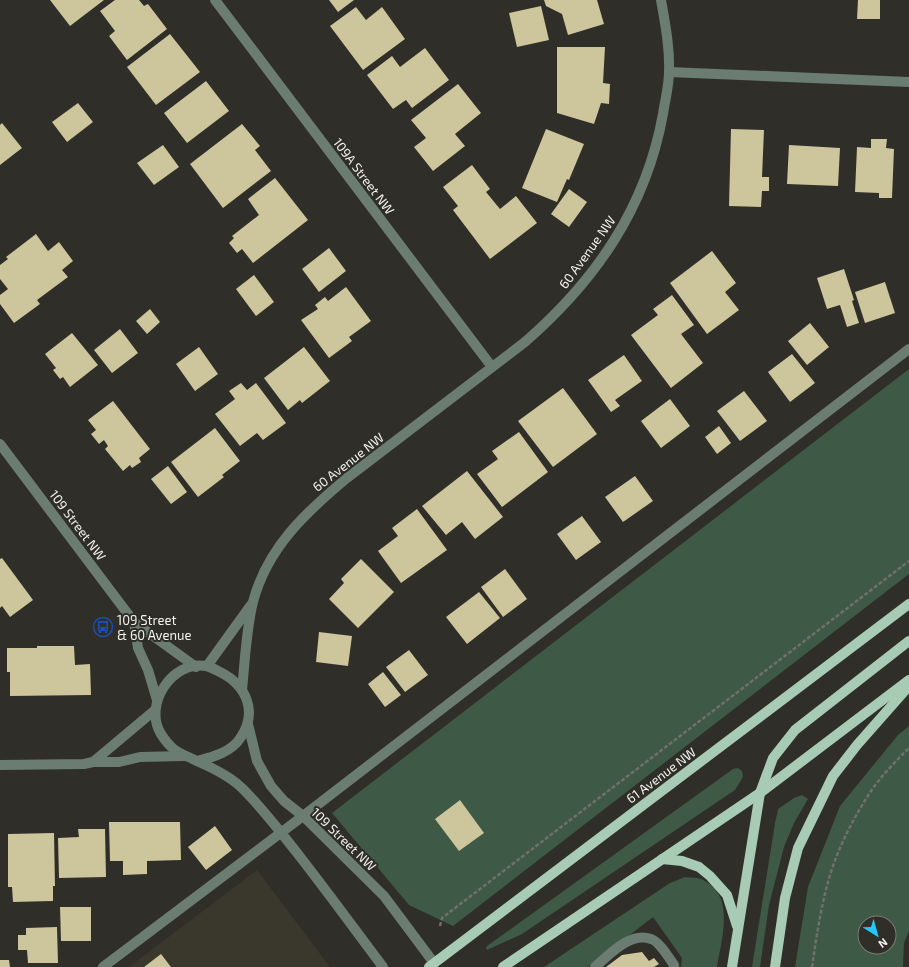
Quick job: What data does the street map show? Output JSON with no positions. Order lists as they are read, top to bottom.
{
  "streets": {
    "main road": ["61 Avenue NW"],
    "street": ["109A Street NW", "60 Avenue NW", "109 Street NW"]
  },
  "crossings": [
    ["109A Street NW", "60 Avenue NW"],
    ["60 Avenue NW", "109 Street NW"],
    ["109 Street NW", "61 Avenue NW"]
  ],
  "places": {
    "bus stop": ["109 Street & 60 Avenue"]
  },
  "north": "bottom right"
}
